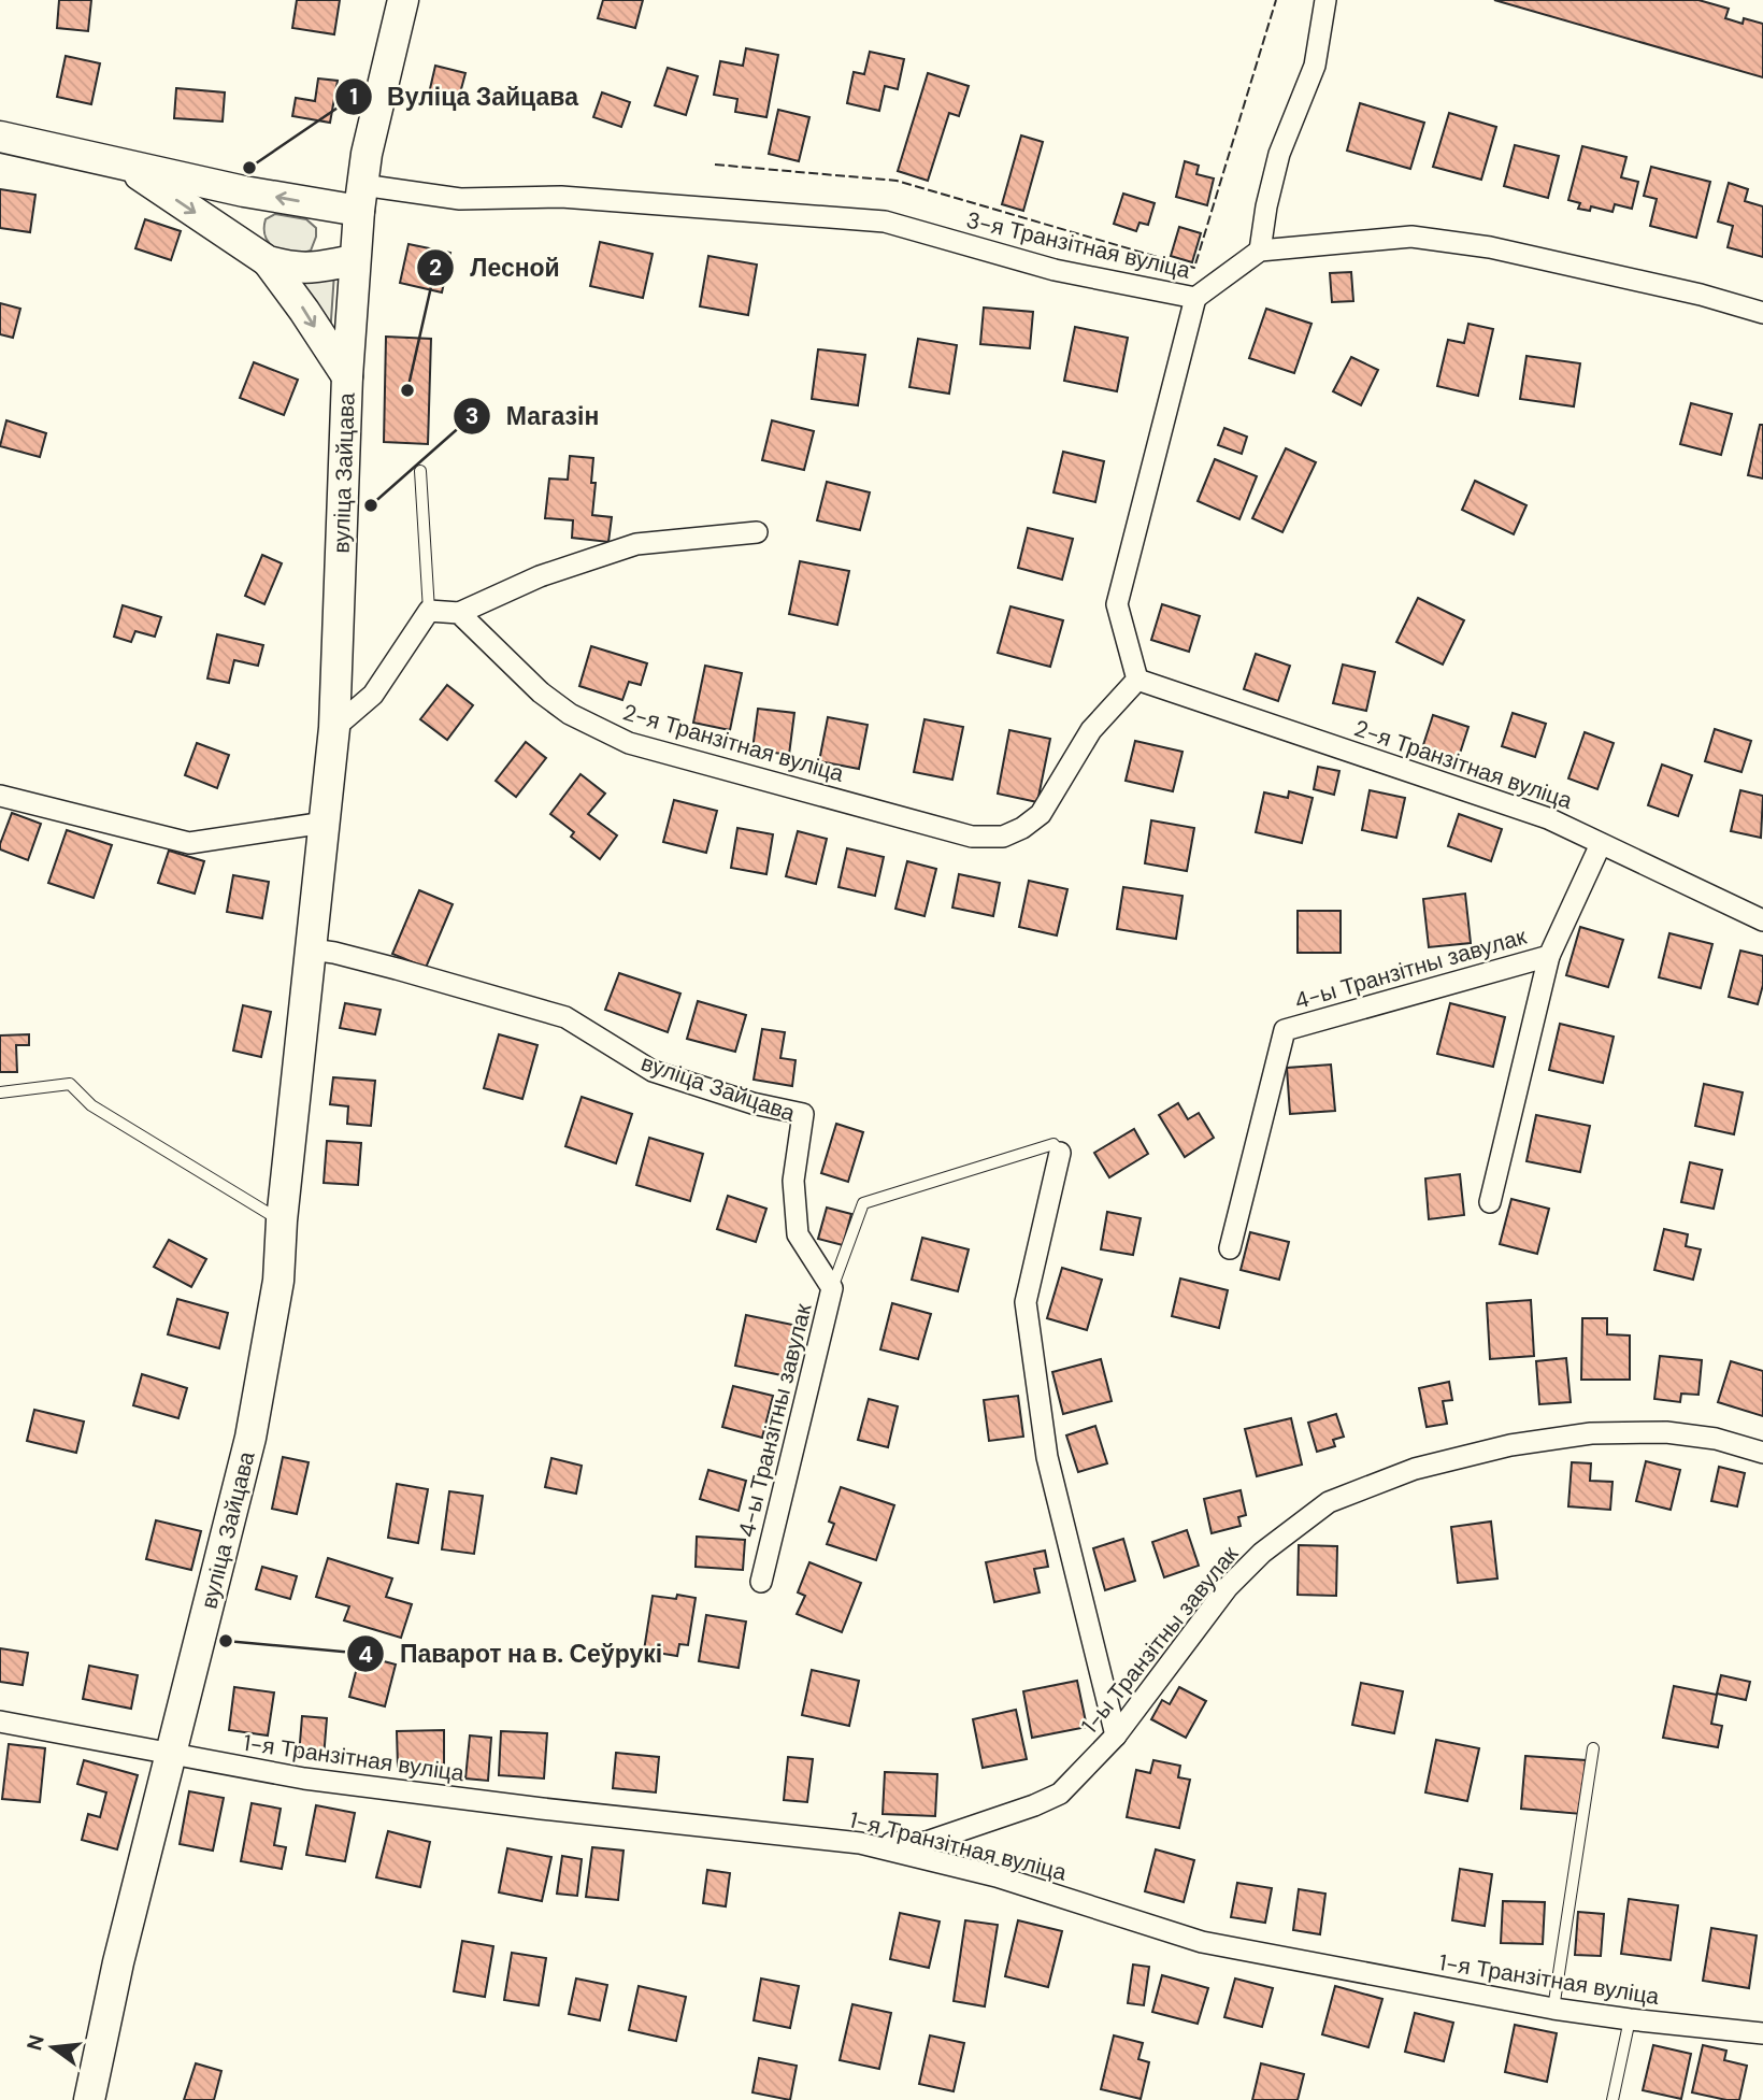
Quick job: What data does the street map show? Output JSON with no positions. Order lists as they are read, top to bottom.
{
  "streets": {
    "street": [
      "3-я Транзітная вуліца",
      "вуліца Зайцава",
      "2-я Транзітная вуліца",
      "4-ы Транзітны завулак",
      "1-ы Транзітны завулак",
      "1-я Транзітная вуліца"
    ]
  },
  "crossings": [
    ["3-я Транзітная вуліца", "вуліца Зайцава"],
    ["вуліца Зайцава", "4-ы Транзітны завулак"],
    ["вуліца Зайцава", "1-я Транзітная вуліца"],
    ["2-я Транзітная вуліца", "4-ы Транзітны завулак"],
    ["1-ы Транзітны завулак", "1-я Транзітная вуліца"]
  ],
  "places": [
    "Вуліца Зайцава",
    "Лесной",
    "Магазін",
    "Паварот на в. Сеўрукі"
  ],
  "north": "left"
}
